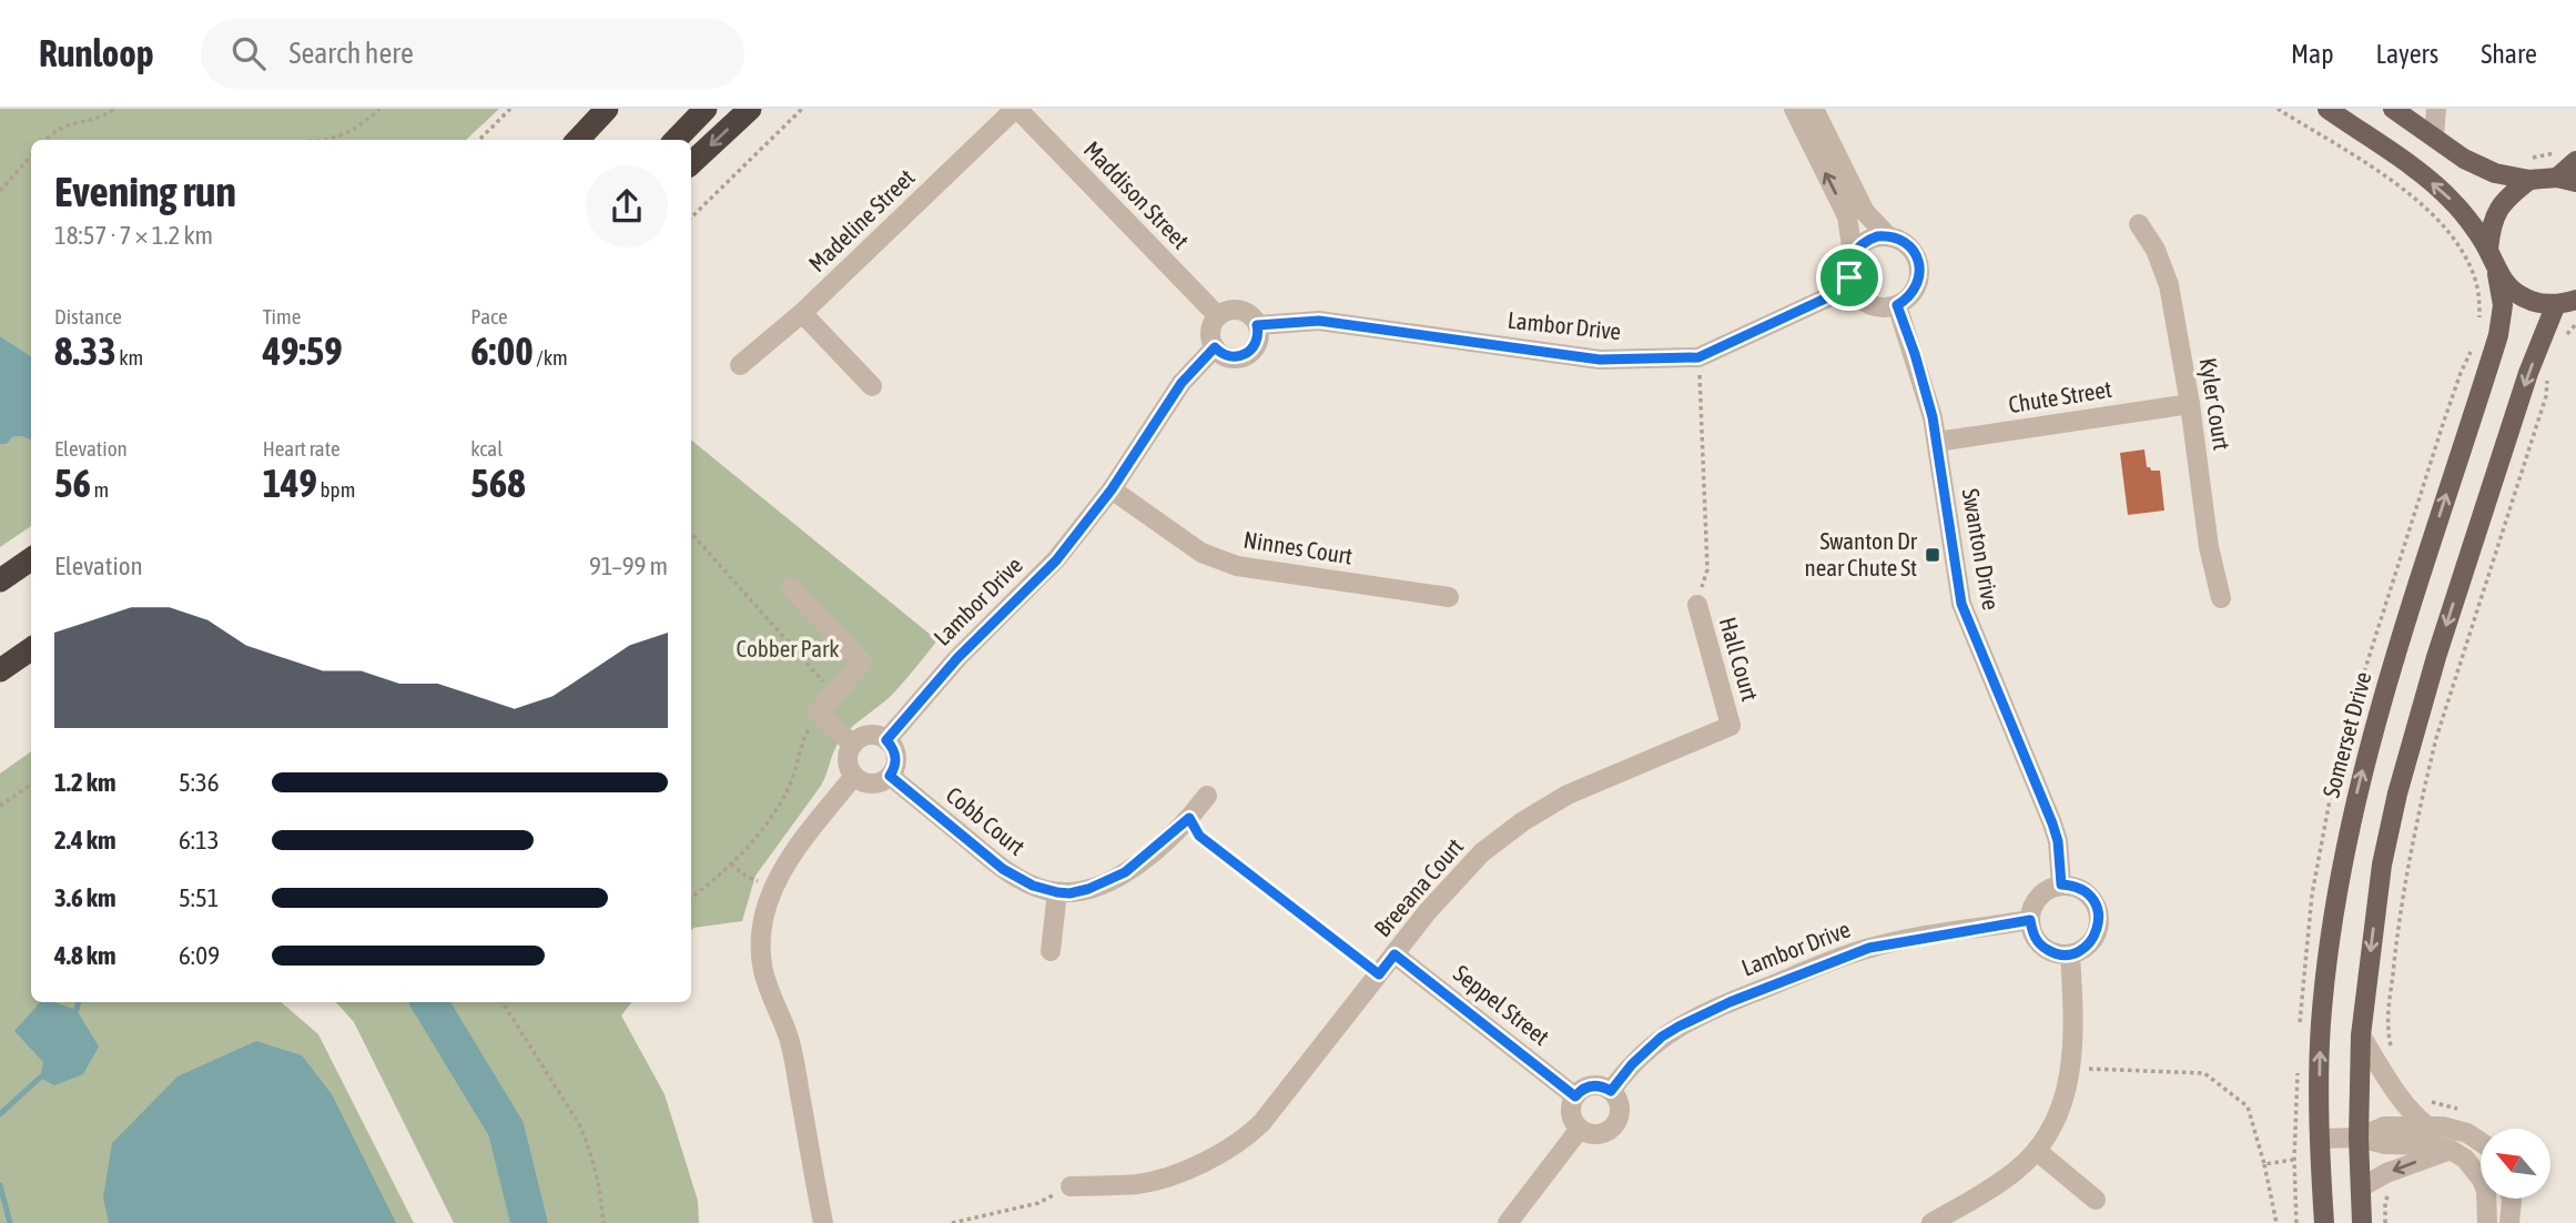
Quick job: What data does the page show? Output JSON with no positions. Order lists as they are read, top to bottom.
{
  "streets": {
    "main road": ["Somerset Drive"],
    "street": [
      "Maddison Street",
      "Madeline Street",
      "Lambor Drive",
      "Chute Street",
      "Kyler Court",
      "Ninnes Court",
      "Swanton Drive",
      "Hall Court",
      "Cobb Court",
      "Breeana Court",
      "Seppel Street"
    ]
  },
  "crossings": [
    ["Maddison Street", "Madeline Street"],
    ["Maddison Street", "Lambor Drive"],
    ["Lambor Drive", "Ninnes Court"],
    ["Lambor Drive", "Swanton Drive"],
    ["Lambor Drive", "Cobb Court"],
    ["Lambor Drive", "Seppel Street"],
    ["Chute Street", "Kyler Court"],
    ["Chute Street", "Swanton Drive"],
    ["Hall Court", "Breeana Court"],
    ["Breeana Court", "Seppel Street"]
  ],
  "parks": ["Cobber Park"],
  "places": {
    "transit": ["Swanton Dr near Chute St"]
  },
  "north": "top left",
  "page": {
    "header": "Runloop",
    "search": "Search here",
    "nav": ["Map", "Layers", "Share"],
    "heading": ["Evening run", "18:57 · 7 × 1.2 km"],
    "stats": [
      ["Distance", "8.33 km"],
      ["Time", "49:59"],
      ["Pace", "6:00 /km"],
      ["Elevation", "56 m"],
      ["Heart rate", "149 bpm"],
      ["kcal", "568"]
    ],
    "chart": ["Elevation", "91–99 m"],
    "list": [
      {
        "name": "1.2 km",
        "note": "5:36"
      },
      {
        "name": "2.4 km",
        "note": "6:13"
      },
      {
        "name": "3.6 km",
        "note": "5:51"
      },
      {
        "name": "4.8 km",
        "note": "6:09"
      }
    ]
  }
}
